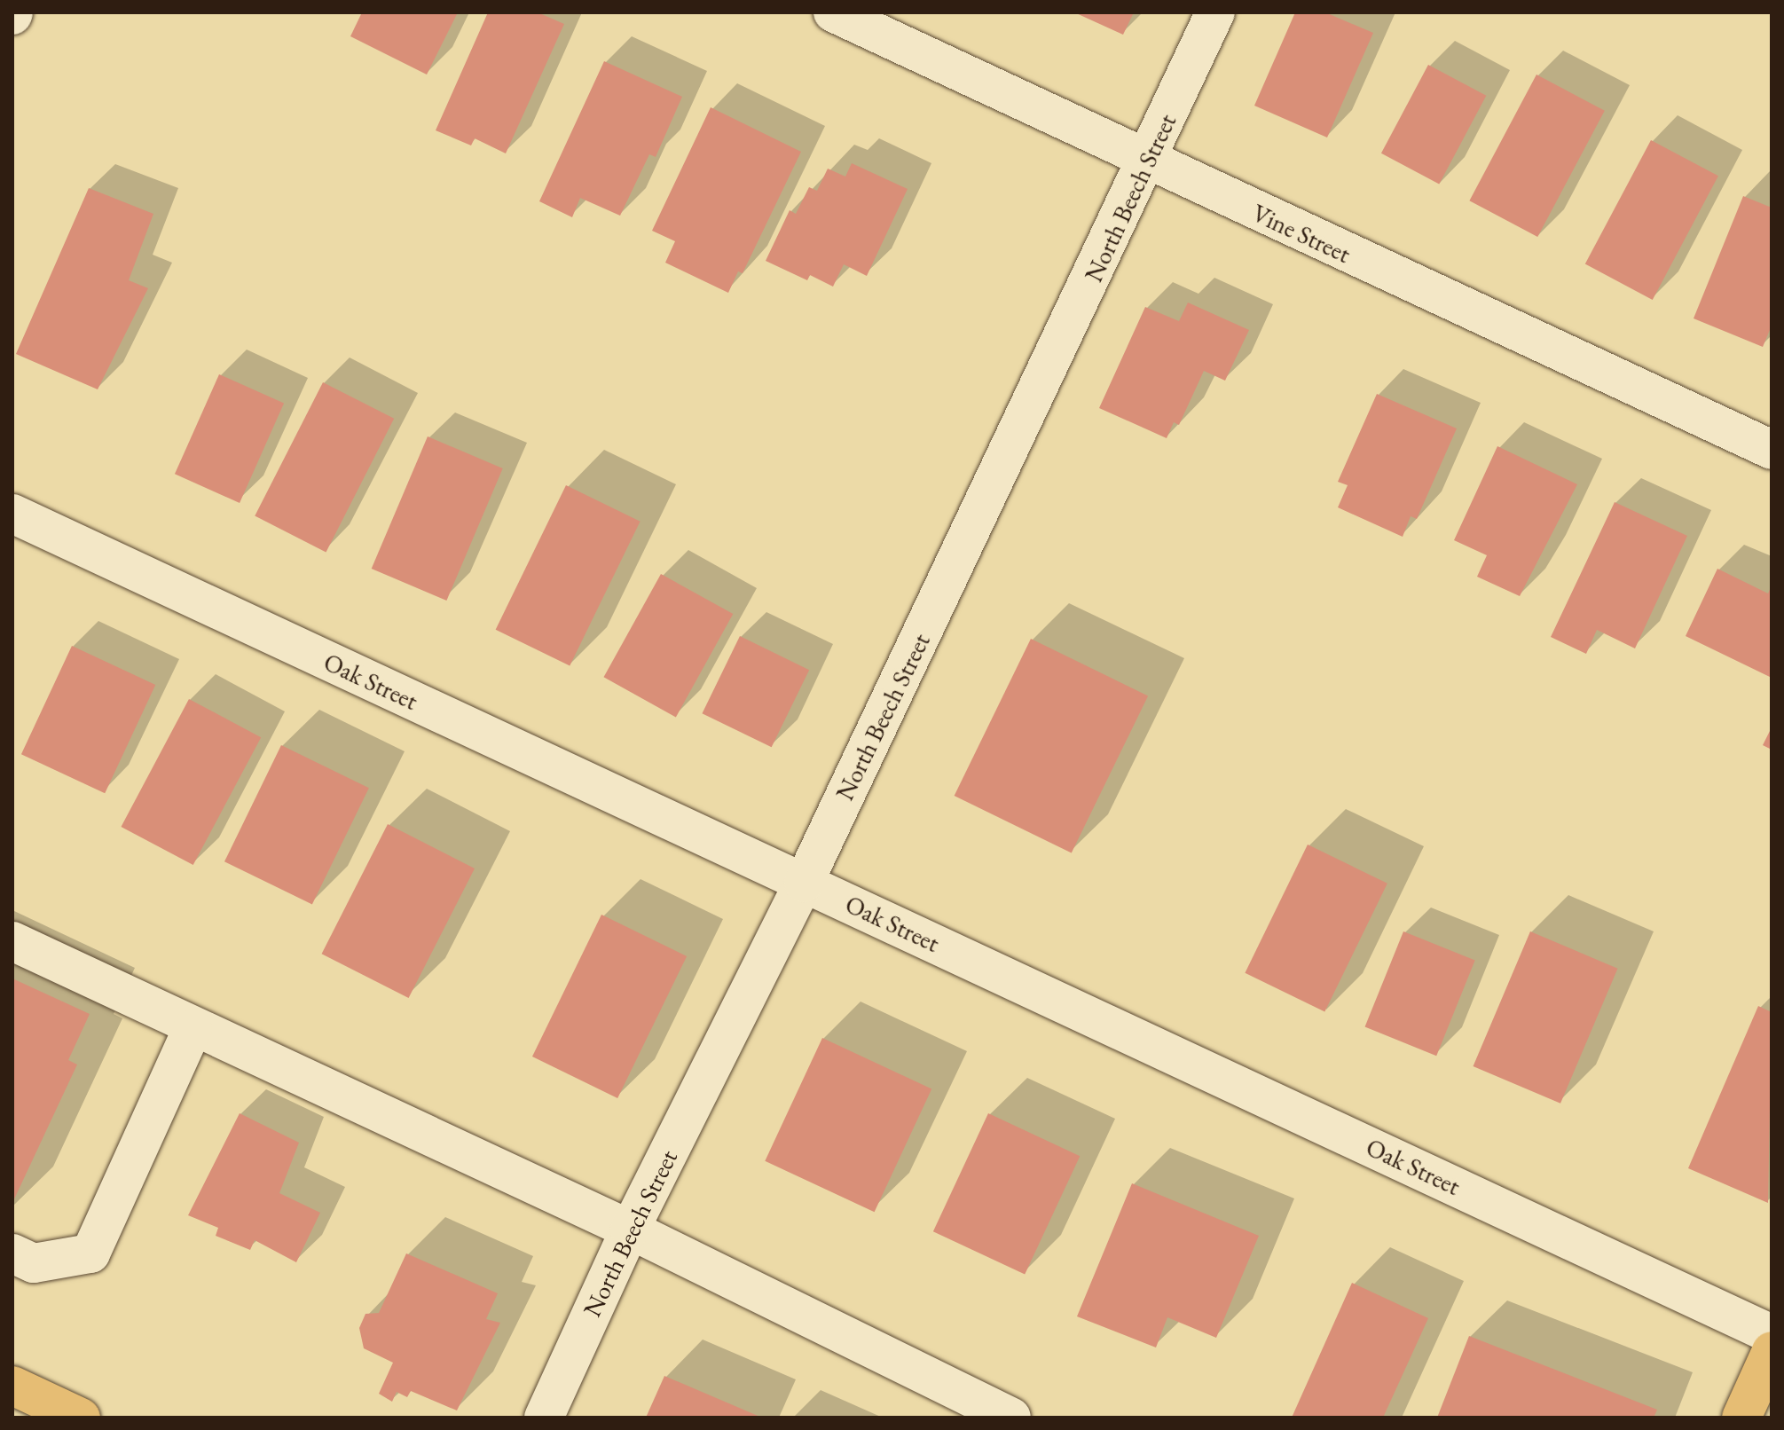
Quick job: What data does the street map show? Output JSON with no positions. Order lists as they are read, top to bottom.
{
  "streets": {
    "street": ["North Beech Street", "Vine Street", "Oak Street"]
  },
  "crossings": [
    ["North Beech Street", "Vine Street"],
    ["North Beech Street", "Oak Street"]
  ]
}
